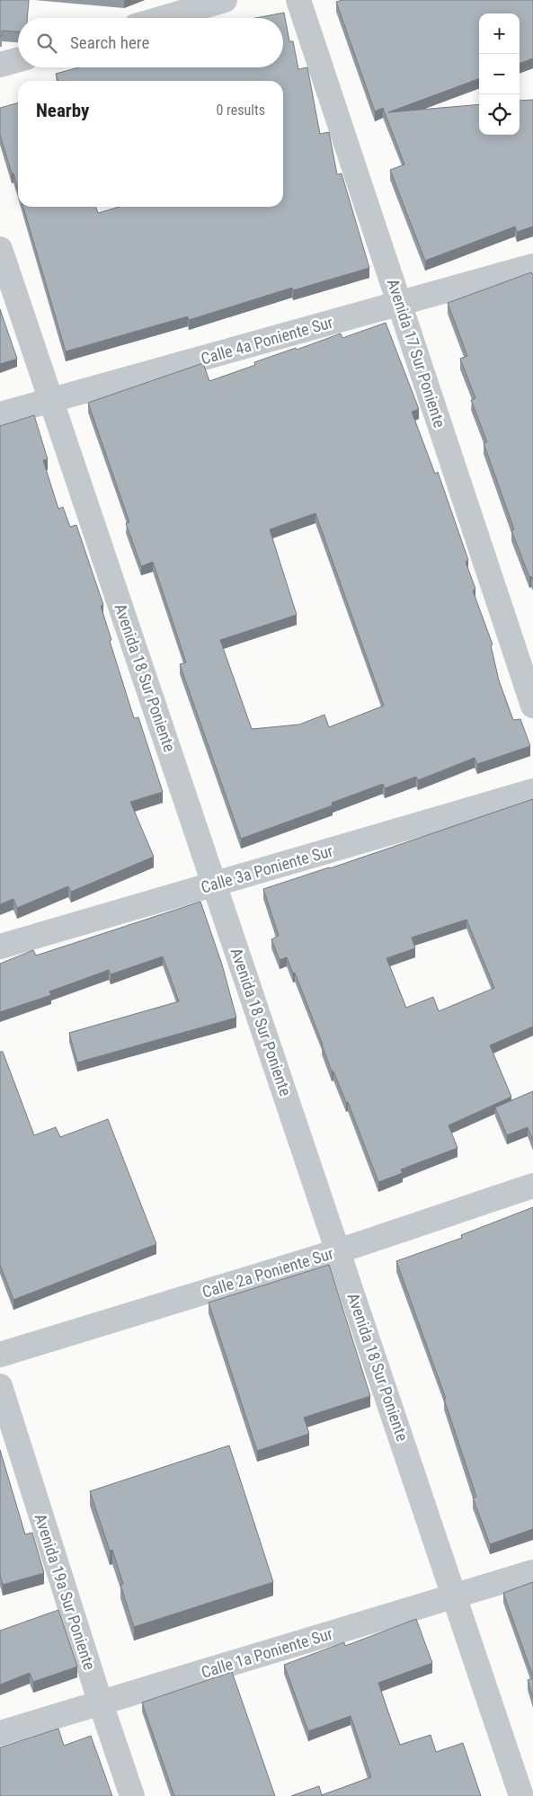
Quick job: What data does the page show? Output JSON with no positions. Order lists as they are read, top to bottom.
{
  "streets": {
    "street": [
      "Calle 4a Poniente Sur",
      "Avenida 17 Sur Poniente",
      "Avenida 18 Sur Poniente",
      "Calle 3a Poniente Sur",
      "Calle 2a Poniente Sur",
      "Avenida 19a Sur Poniente",
      "Calle 1a Poniente Sur"
    ]
  },
  "crossings": [
    ["Calle 4a Poniente Sur", "Avenida 17 Sur Poniente"],
    ["Calle 4a Poniente Sur", "Avenida 18 Sur Poniente"],
    ["Avenida 18 Sur Poniente", "Calle 3a Poniente Sur"],
    ["Avenida 18 Sur Poniente", "Calle 2a Poniente Sur"],
    ["Avenida 18 Sur Poniente", "Calle 1a Poniente Sur"],
    ["Avenida 19a Sur Poniente", "Calle 1a Poniente Sur"]
  ],
  "page": {
    "map_buttons": ["+", "−"],
    "search": "Search here",
    "heading": ["Nearby", "0 results"]
  }
}
